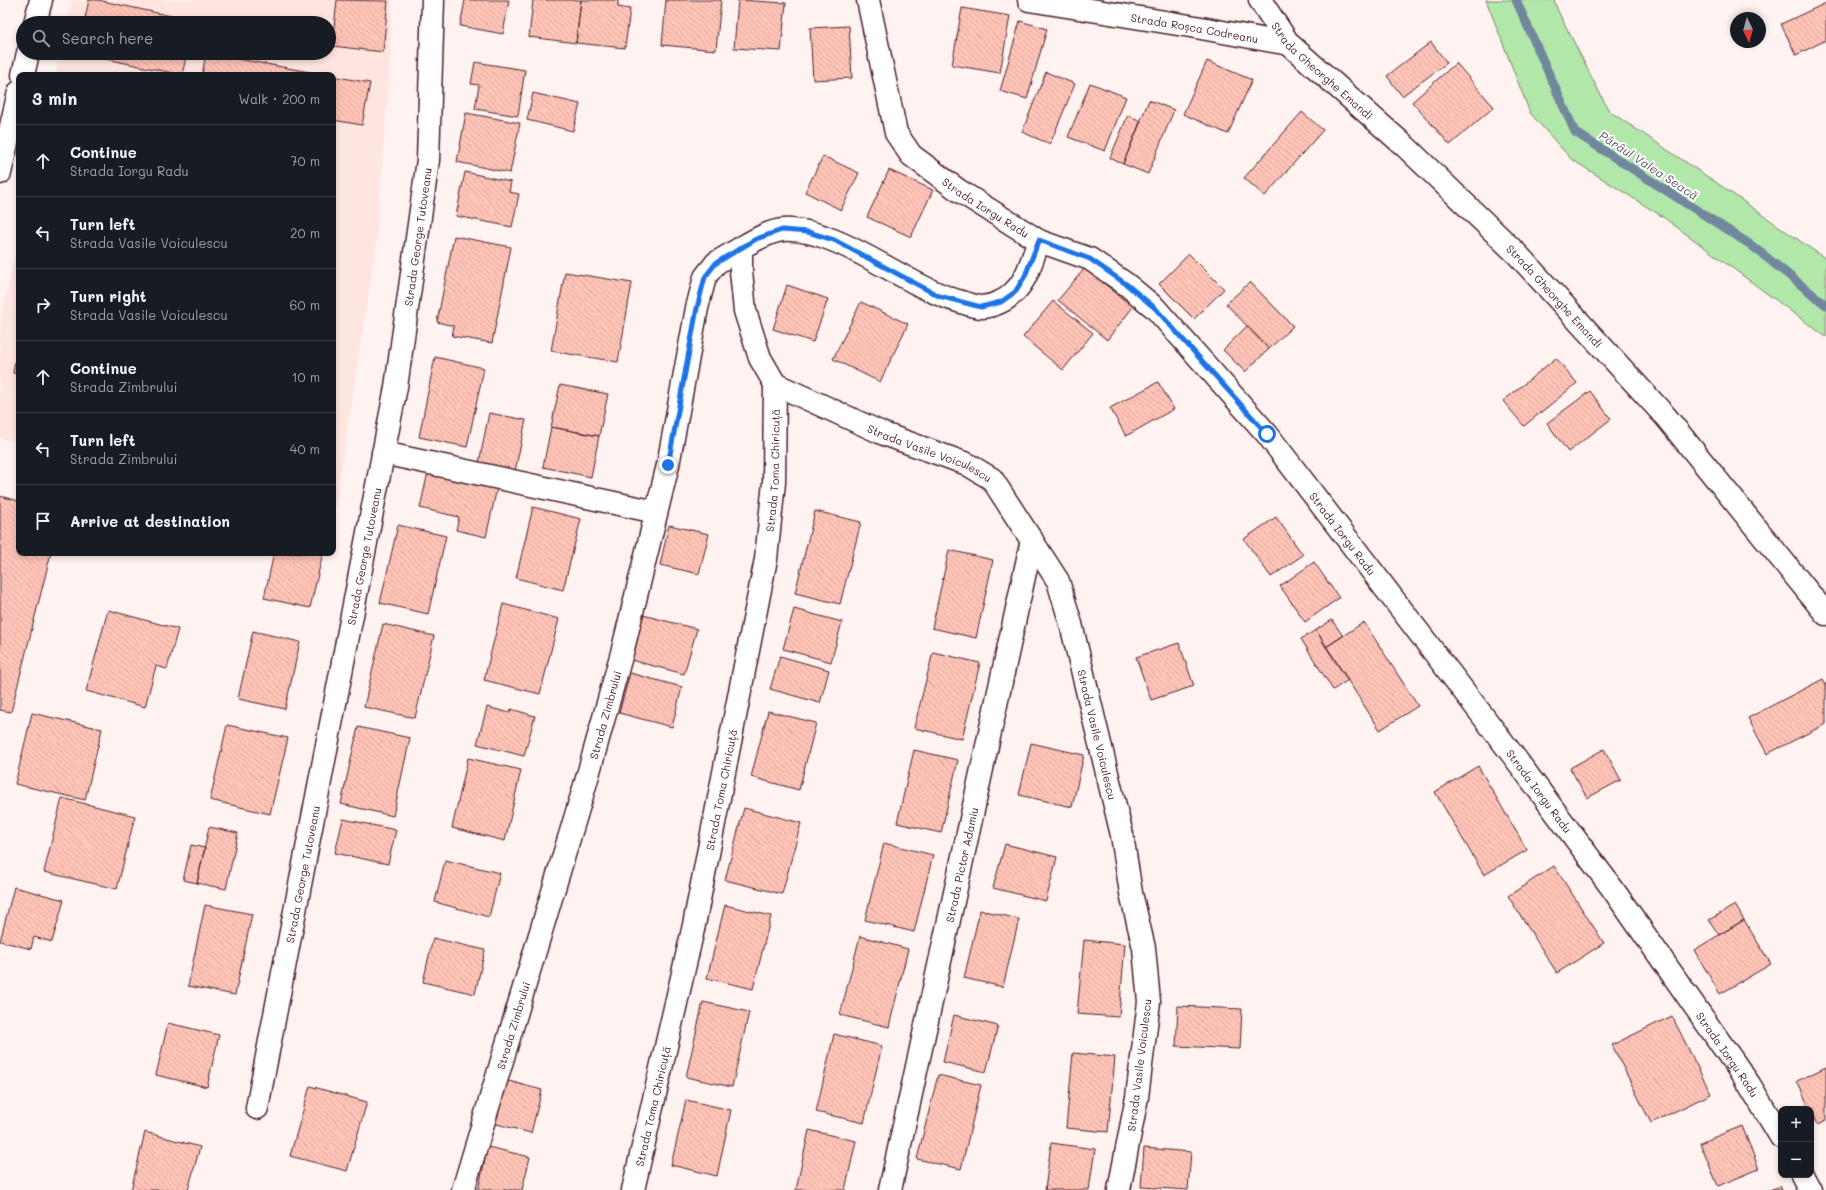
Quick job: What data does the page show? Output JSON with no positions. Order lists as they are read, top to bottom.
{
  "streets": {
    "street": [
      "Strada Roșca Codreanu",
      "Strada Gheorghe Emandi",
      "Strada Iorgu Radu",
      "Strada George Tutoveanu",
      "Strada Vasile Voiculescu",
      "Strada Toma Chiricuță",
      "Strada Zimbrului",
      "Strada Pictor Adamiu"
    ]
  },
  "crossings": [
    ["Strada Roșca Codreanu", "Strada Gheorghe Emandi"],
    ["Strada Vasile Voiculescu", "Strada Toma Chiricuță"],
    ["Strada Vasile Voiculescu", "Strada Pictor Adamiu"]
  ],
  "water": ["Pârâul Valea Seacă"],
  "north": "bottom",
  "page": {
    "search": "Search here",
    "heading": ["3 min", "Walk · 200 m"],
    "list": [
      ["Continue", "Strada Iorgu Radu", "70 m"],
      ["Turn left", "Strada Vasile Voiculescu", "20 m"],
      ["Turn right", "Strada Vasile Voiculescu", "60 m"],
      ["Continue", "Strada Zimbrului", "10 m"],
      ["Turn left", "Strada Zimbrului", "40 m"],
      "Arrive at destination"
    ],
    "map_buttons": ["+", "−"]
  }
}
